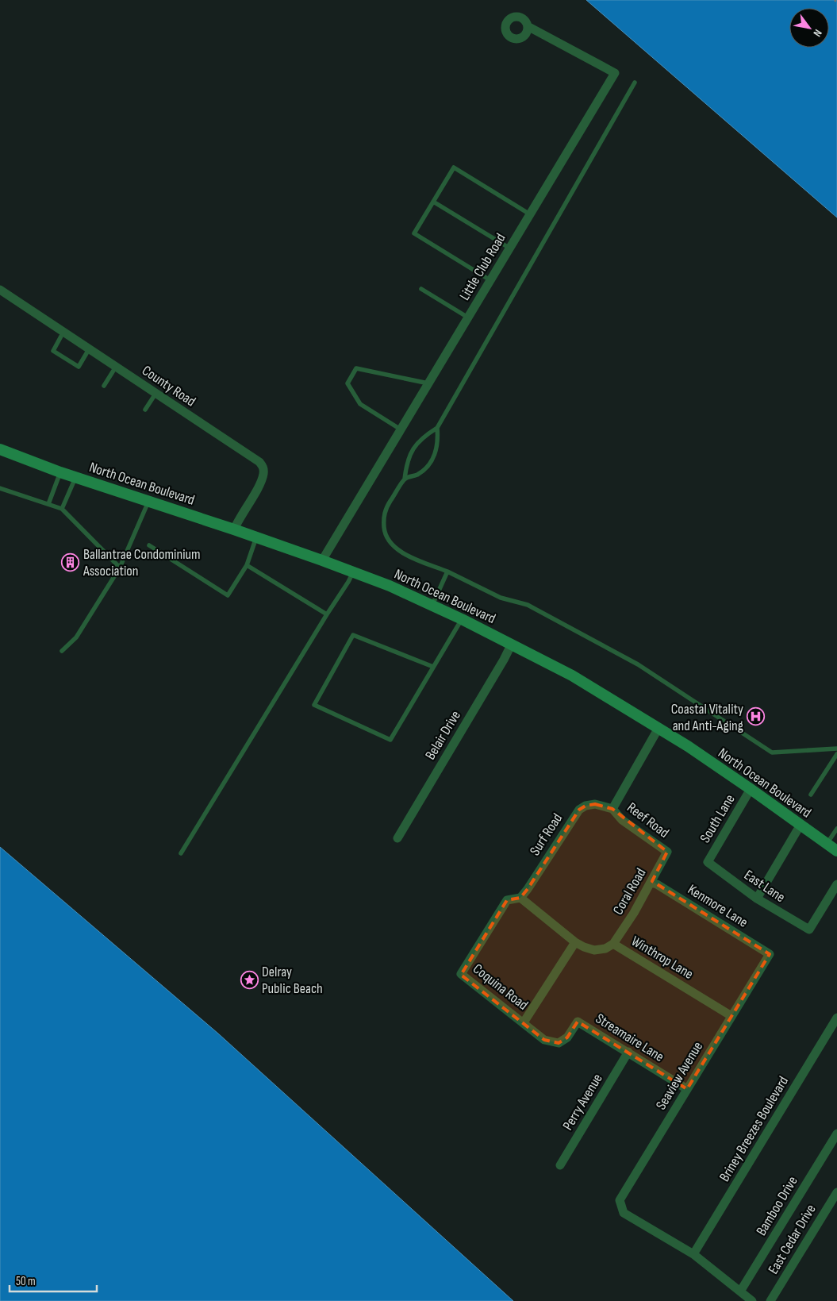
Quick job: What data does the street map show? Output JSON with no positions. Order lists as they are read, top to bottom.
{
  "streets": {
    "main road": ["North Ocean Boulevard"],
    "street": [
      "Little Club Road",
      "County Road",
      "Belair Drive",
      "South Lane",
      "Reef Road",
      "Surf Road",
      "East Lane",
      "Coral Road",
      "Kenmore Lane",
      "Winthrop Lane",
      "Coquina Road",
      "Streamaire Lane",
      "Seaview Avenue",
      "Perry Avenue",
      "Briney Breezes Boulevard",
      "Bamboo Drive",
      "East Cedar Drive"
    ]
  },
  "crossings": [
    ["Little Club Road", "North Ocean Boulevard"],
    ["County Road", "North Ocean Boulevard"],
    ["North Ocean Boulevard", "Belair Drive"],
    ["North Ocean Boulevard", "South Lane"],
    ["South Lane", "East Lane"],
    ["Reef Road", "Surf Road"],
    ["Reef Road", "Coral Road"],
    ["Surf Road", "Winthrop Lane"],
    ["Surf Road", "Coquina Road"],
    ["Coral Road", "Kenmore Lane"],
    ["Coral Road", "Winthrop Lane"],
    ["Kenmore Lane", "Seaview Avenue"],
    ["Winthrop Lane", "Seaview Avenue"],
    ["Coquina Road", "Streamaire Lane"],
    ["Streamaire Lane", "Seaview Avenue"],
    ["Streamaire Lane", "Perry Avenue"],
    ["Seaview Avenue", "Briney Breezes Boulevard"]
  ],
  "places": {
    "building": ["Ballantrae Condominium Association"],
    "hospital": ["Coastal Vitality and Anti-Aging"],
    "place": ["Delray Public Beach"]
  },
  "scale_bar": "50 m",
  "north": "bottom right"
}
